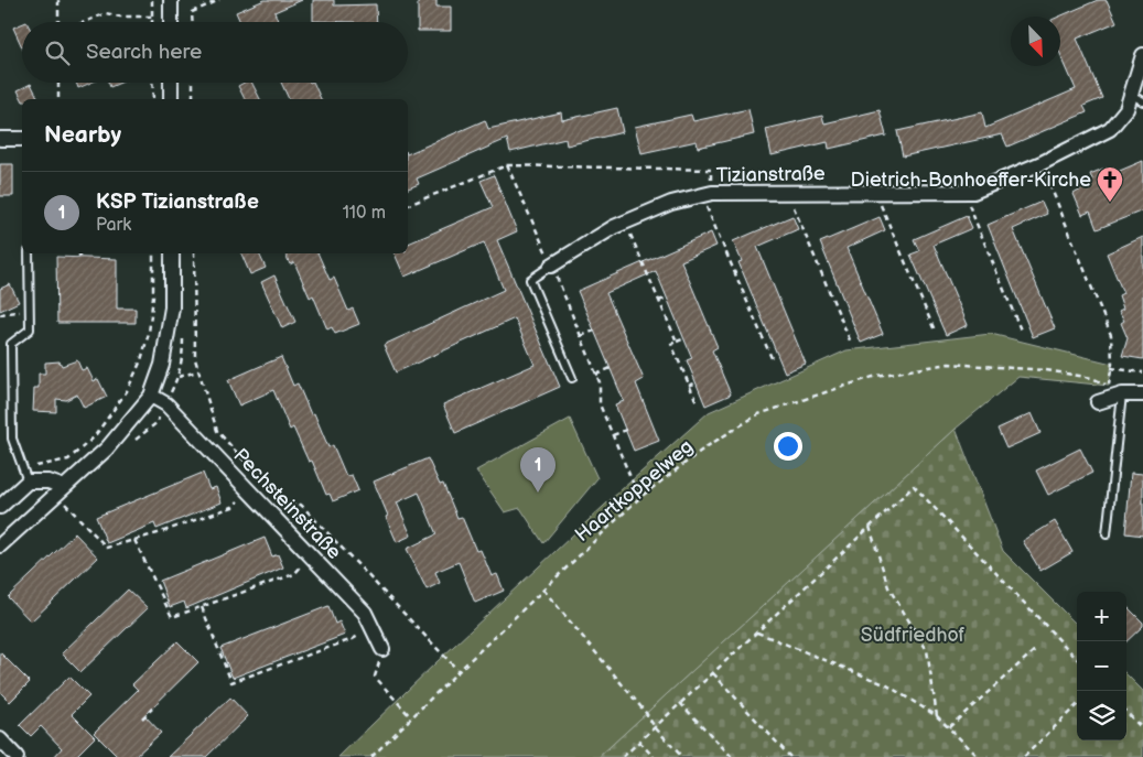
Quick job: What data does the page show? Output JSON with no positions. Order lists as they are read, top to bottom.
{
  "streets": {
    "street": ["Tizianstraße", "Pechsteinstraße"],
    "path": ["Haartkoppelweg"]
  },
  "parks": ["Südfriedhof"],
  "places": {
    "church": ["Dietrich-Bonhoeffer-Kirche"]
  },
  "north": "bottom right",
  "page": {
    "search": "Search here",
    "heading": "Nearby",
    "list": [
      {
        "mark": "1",
        "name": "KSP Tizianstraße",
        "note": "Park",
        "value": "110 m"
      }
    ],
    "pins": "1",
    "map_buttons": ["+", "−"]
  }
}
